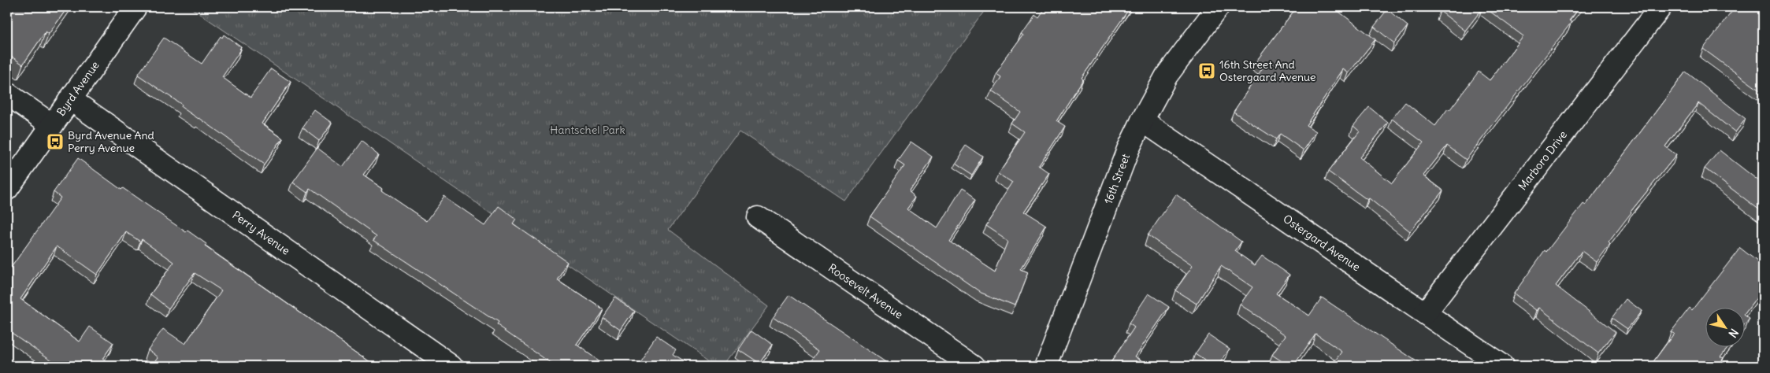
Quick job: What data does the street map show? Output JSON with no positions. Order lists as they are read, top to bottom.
{
  "streets": {
    "street": [
      "Byrd Avenue",
      "Marboro Drive",
      "16th Street",
      "Perry Avenue",
      "Ostergard Avenue",
      "Roosevelt Avenue"
    ]
  },
  "crossings": [
    ["Byrd Avenue", "Perry Avenue"],
    ["Marboro Drive", "Ostergard Avenue"],
    ["16th Street", "Ostergard Avenue"]
  ],
  "parks": ["Hantschel Park"],
  "places": {
    "bus stop": ["16th Street And Ostergaard Avenue", "Byrd Avenue And Perry Avenue"]
  },
  "north": "bottom right"
}
